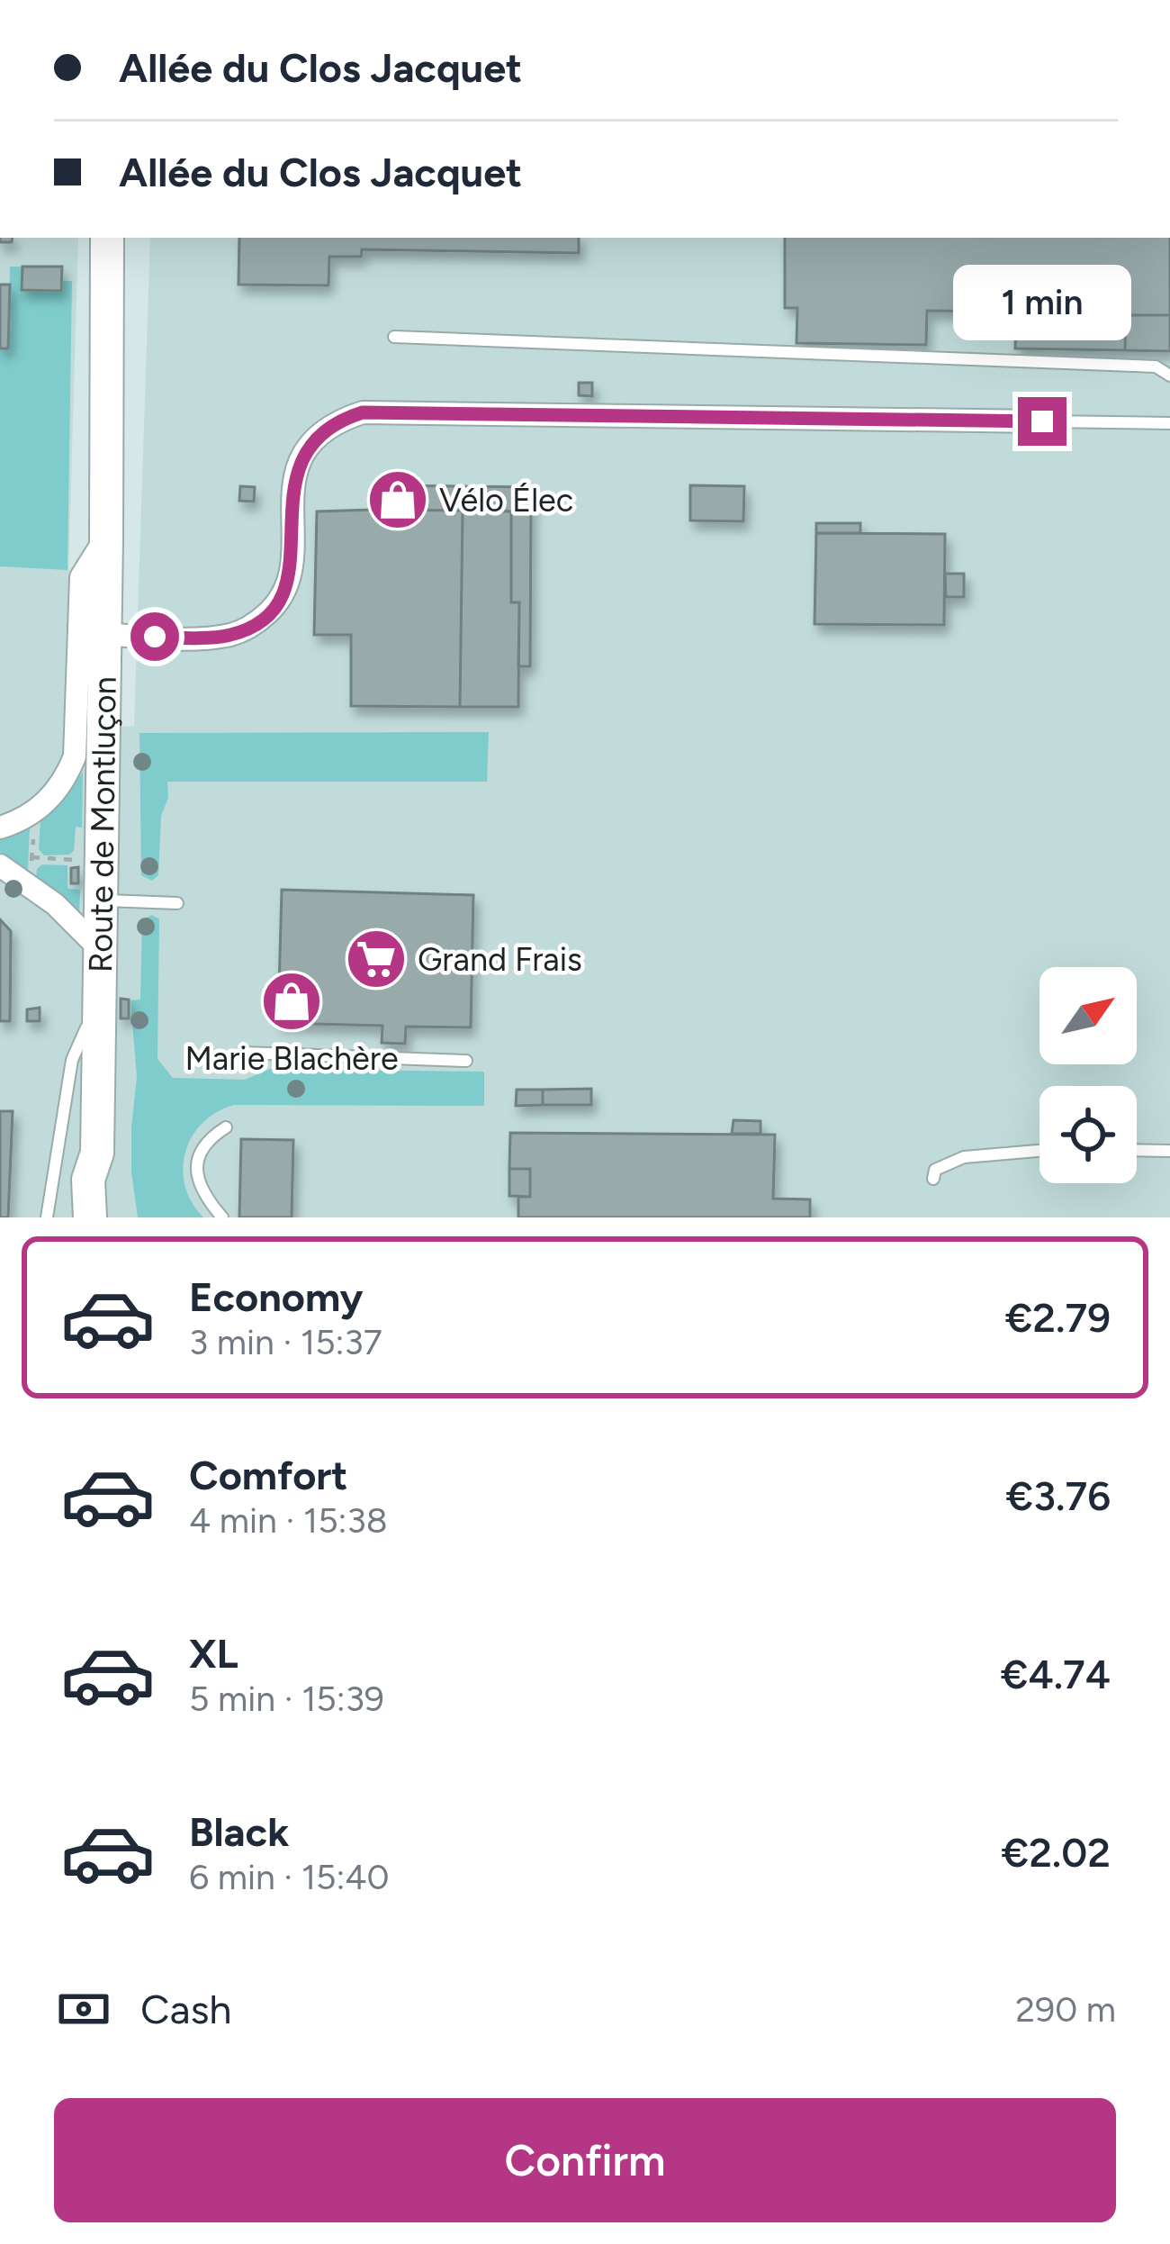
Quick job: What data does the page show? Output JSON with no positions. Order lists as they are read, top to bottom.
{
  "streets": {
    "main road": ["Route de Montluçon"]
  },
  "places": {
    "shop": ["Vélo Élec", "Marie Blachère"],
    "supermarket": ["Grand Frais"]
  },
  "north": "top right",
  "page": {
    "banner": ["Allée du Clos Jacquet", "Allée du Clos Jacquet"],
    "bubble": "1 min",
    "list": [
      {
        "name": "Economy",
        "note": "3 min · 15:37",
        "value": "€2.79"
      },
      {
        "name": "Comfort",
        "note": "4 min · 15:38",
        "value": "€3.76"
      },
      {
        "name": "XL",
        "note": "5 min · 15:39",
        "value": "€4.74"
      },
      {
        "name": "Black",
        "note": "6 min · 15:40",
        "value": "€2.02"
      }
    ],
    "pay": ["Cash", "290 m"],
    "buttons": "Confirm"
  }
}
